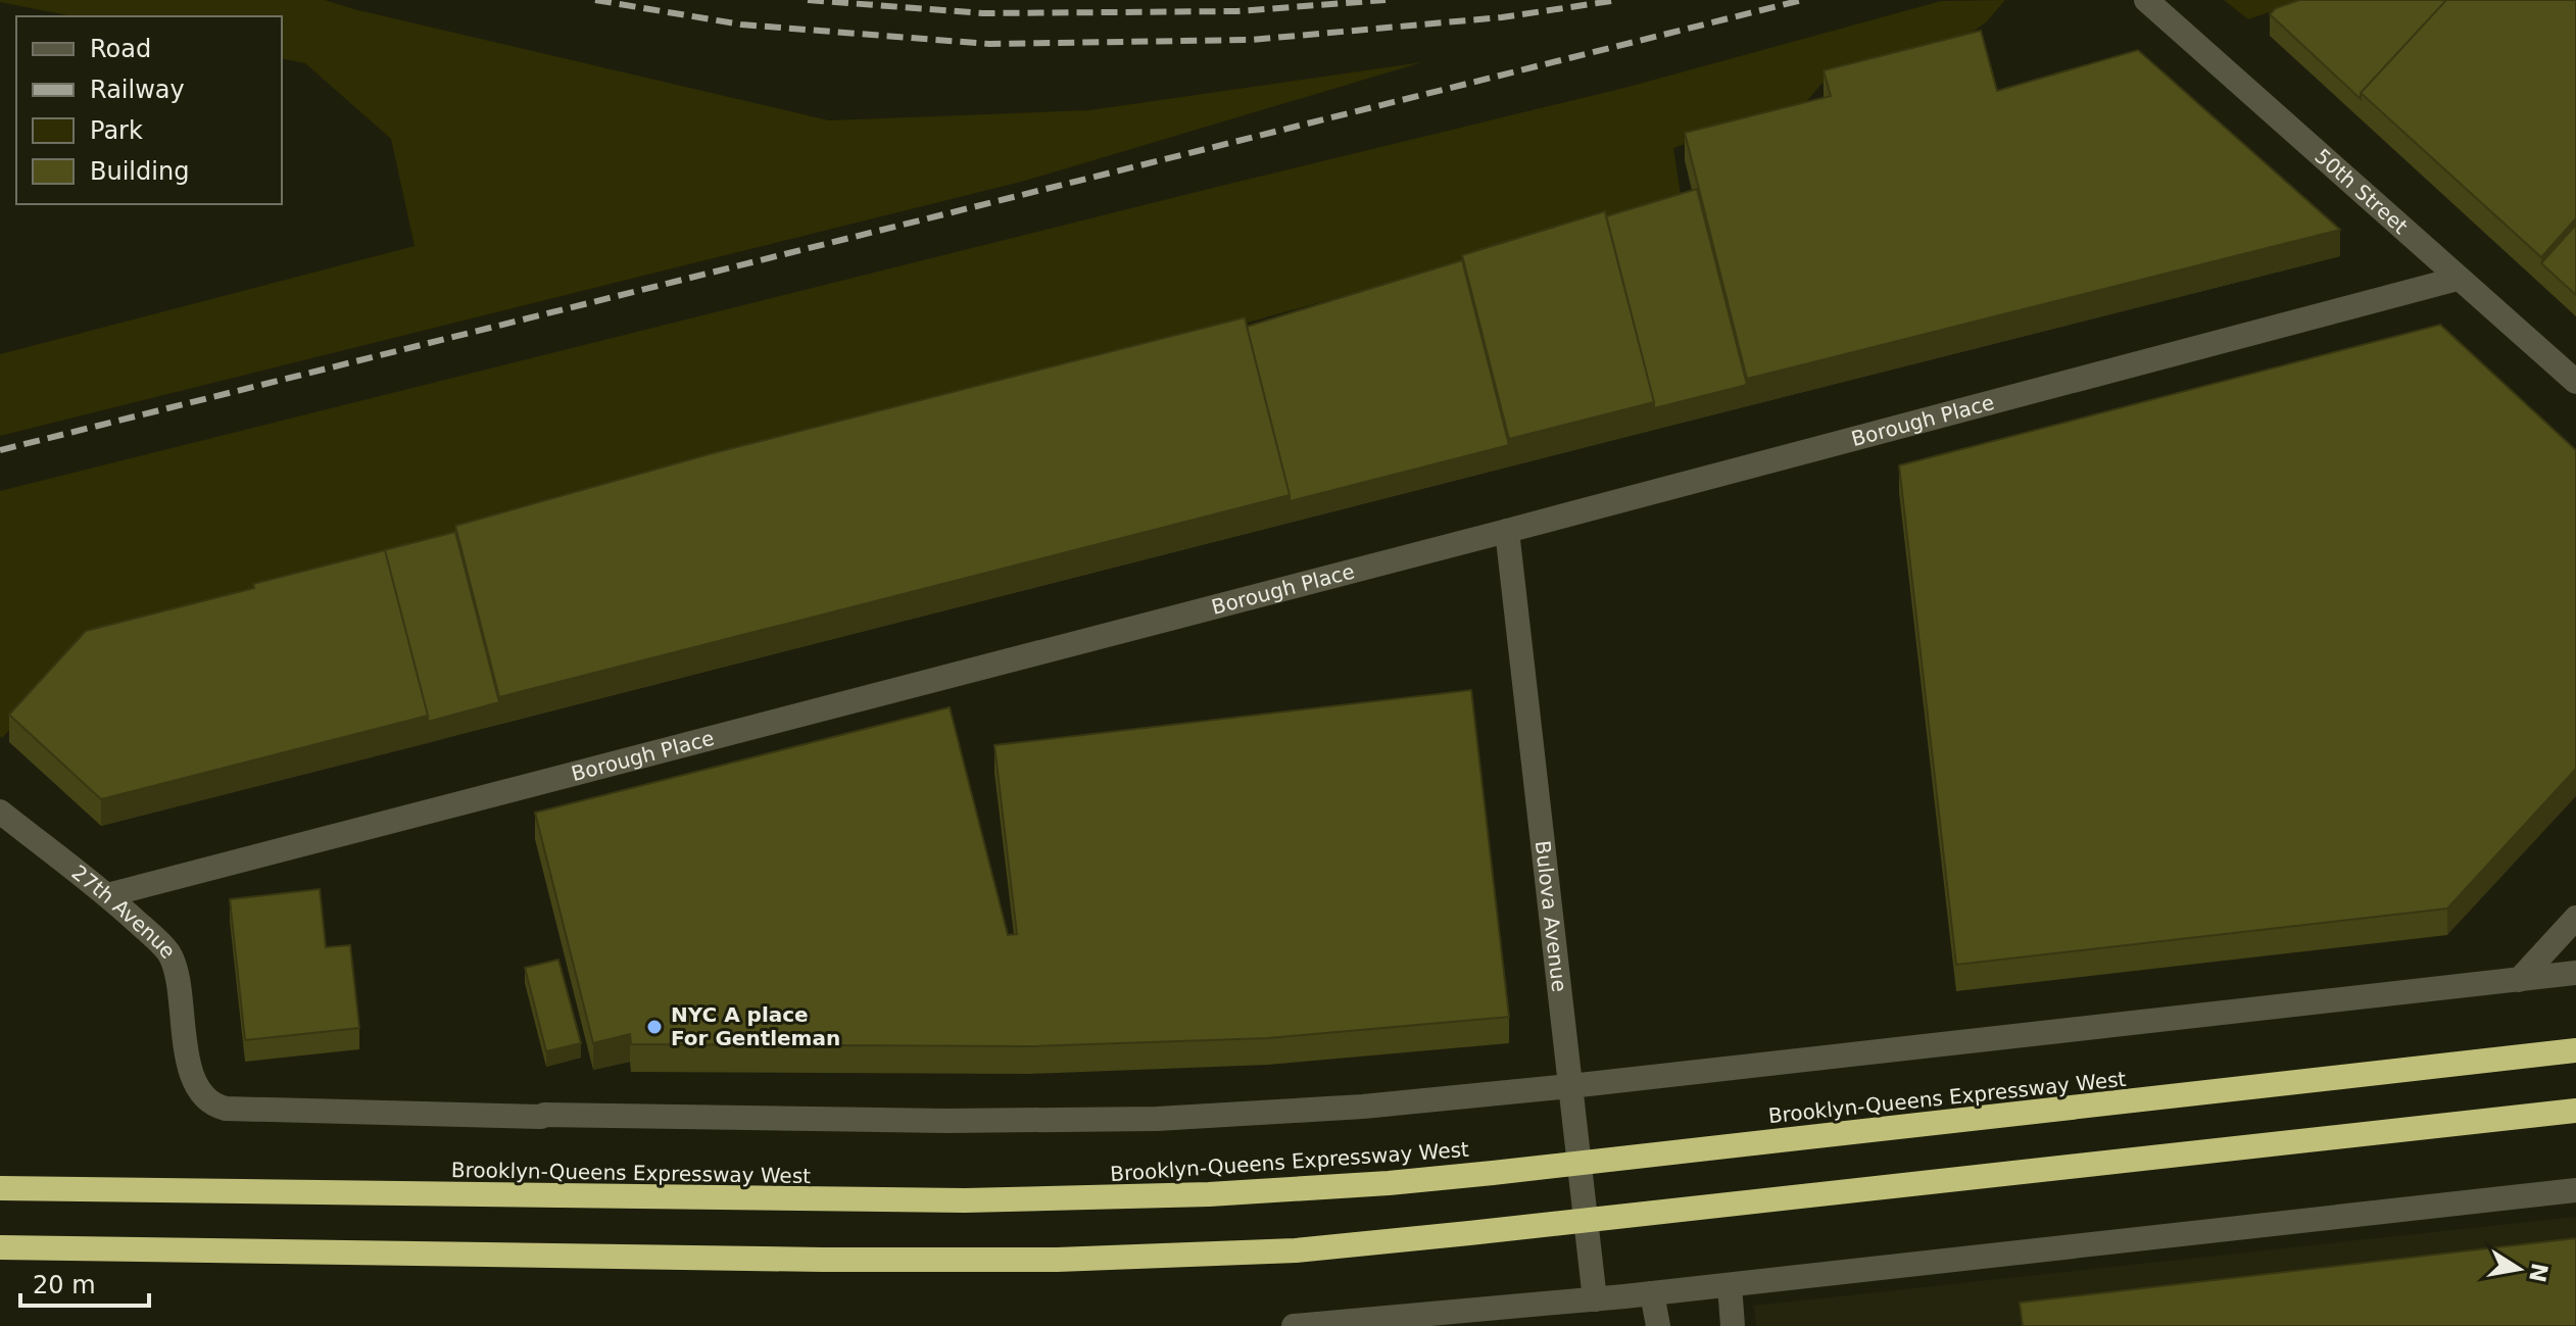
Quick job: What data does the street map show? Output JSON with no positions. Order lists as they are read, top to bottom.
{
  "streets": {
    "highway": ["Brooklyn-Queens Expressway West"],
    "street": [
      "50th Street",
      "Borough Place",
      "27th Avenue",
      "Bulova Avenue"
    ]
  },
  "crossings": [
    ["50th Street", "Borough Place"],
    ["Borough Place", "27th Avenue"],
    ["Borough Place", "Bulova Avenue"],
    ["27th Avenue", "Bulova Avenue"]
  ],
  "places": ["NYC A place For Gentleman"],
  "legend": [
    "Road",
    "Railway",
    "Park",
    "Building"
  ],
  "scale_bar": "20 m",
  "north": "right"
}
